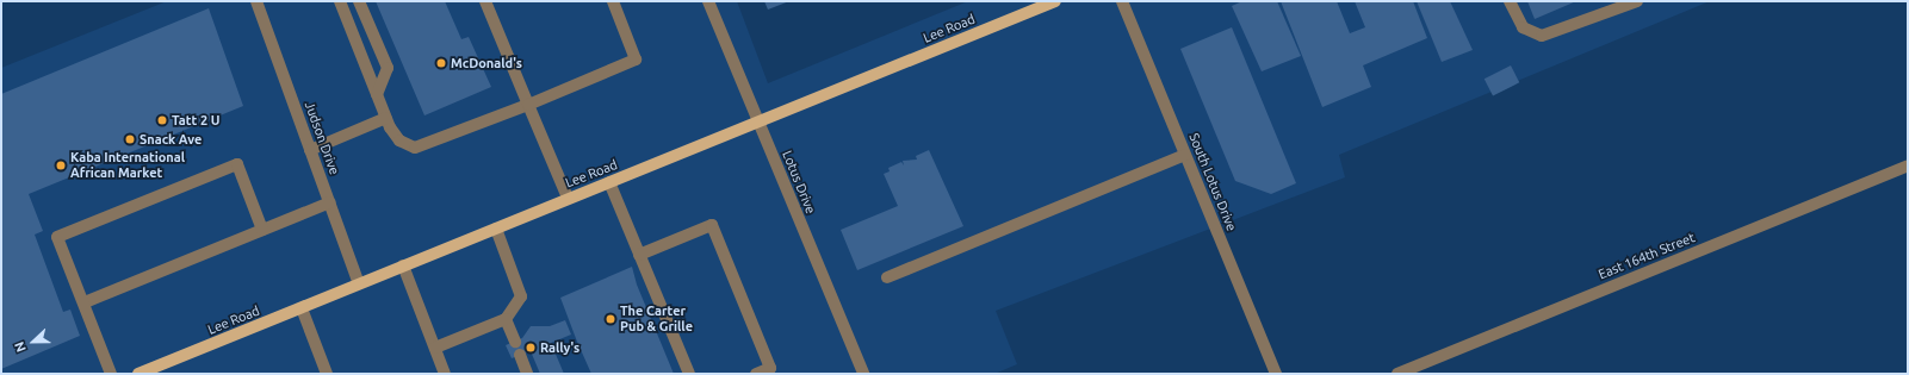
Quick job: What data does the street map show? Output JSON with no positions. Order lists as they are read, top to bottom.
{
  "streets": {
    "main road": ["Lee Road"],
    "street": [
      "Judson Drive",
      "Lotus Drive",
      "South Lotus Drive",
      "East 164th Street"
    ]
  },
  "crossings": [
    ["Lee Road", "Judson Drive"],
    ["Lee Road", "Lotus Drive"]
  ],
  "places": [
    "McDonald's",
    "Tatt 2 U",
    "Snack Ave",
    "Kaba International African Market",
    "The Carter Pub & Grille",
    "Rally's"
  ],
  "north": "left"
}
